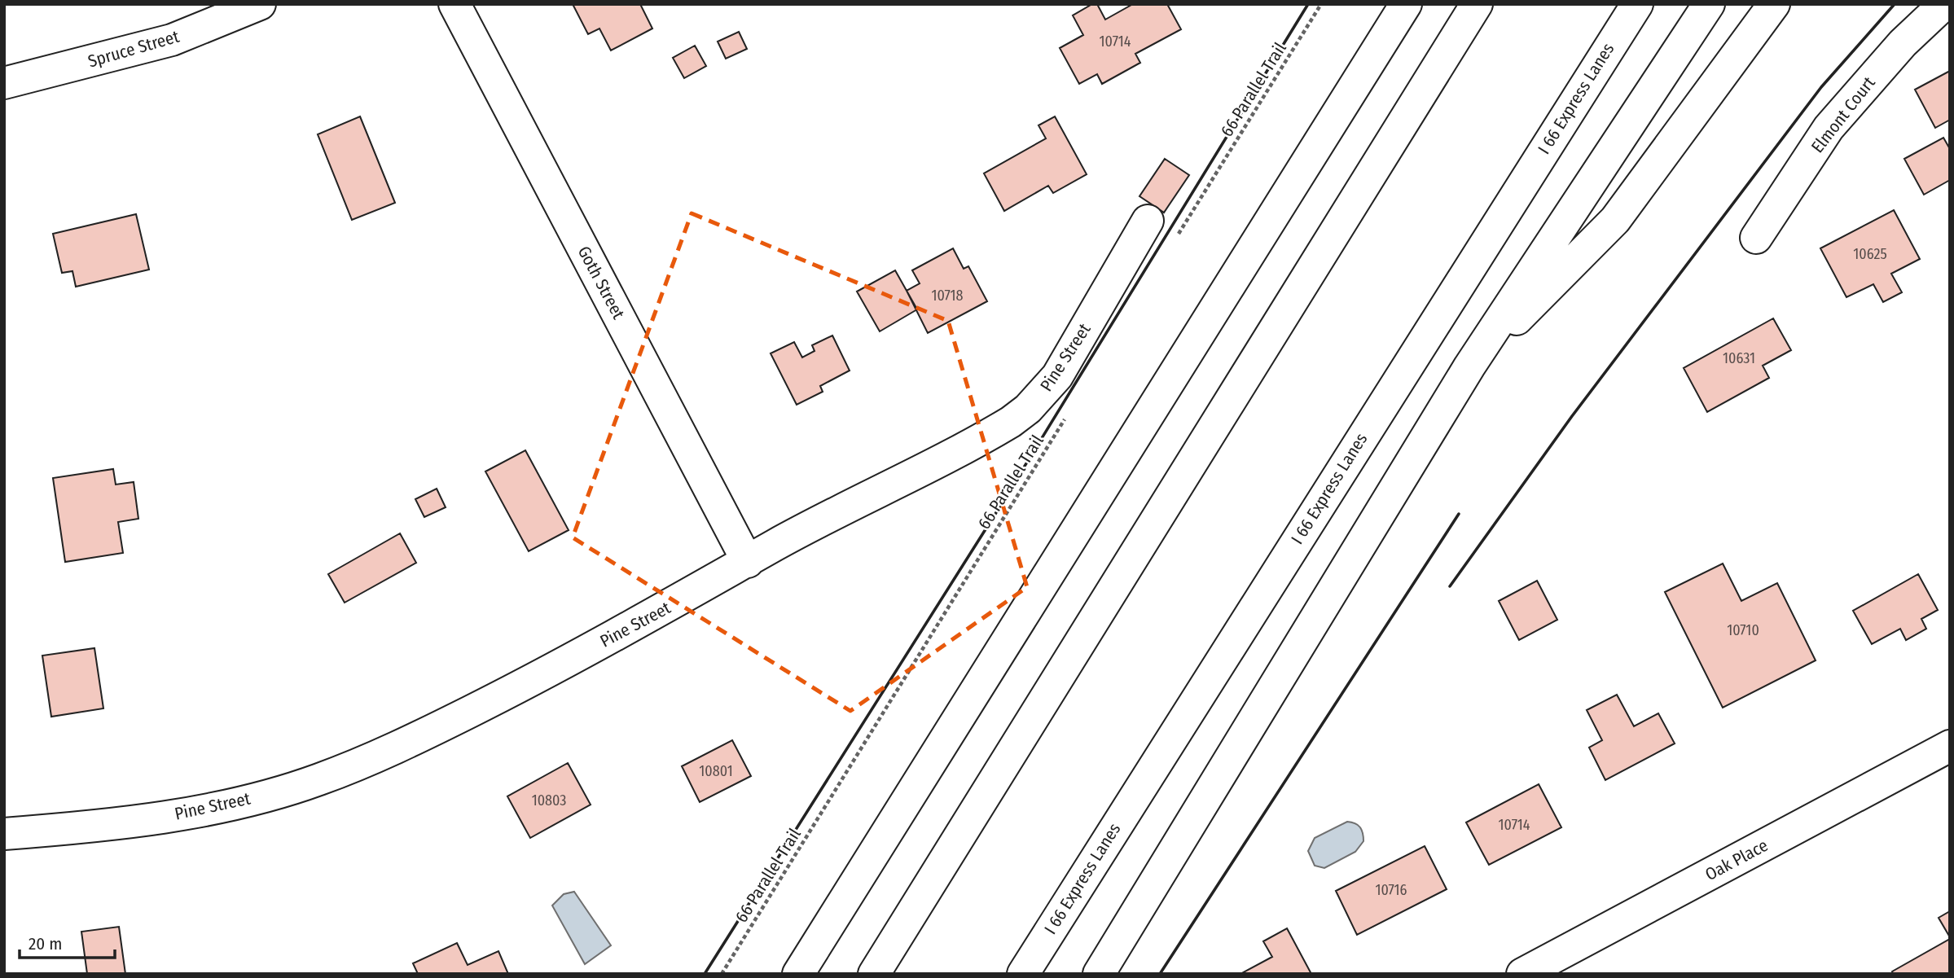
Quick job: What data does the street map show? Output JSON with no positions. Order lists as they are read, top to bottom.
{
  "streets": {
    "main road": [
      "Spruce Street",
      "I 66 Express Lanes",
      "Elmont Court",
      "Goth Street",
      "Pine Street",
      "Oak Place"
    ],
    "path": ["66 Parallel Trail"]
  },
  "crossings": [
    ["Goth Street", "Pine Street"]
  ],
  "house_numbers": [
    "10714",
    "10625",
    "10718",
    "10631",
    "10710",
    "10801",
    "10803",
    "10714",
    "10716"
  ],
  "scale_bar": "20 m"
}
